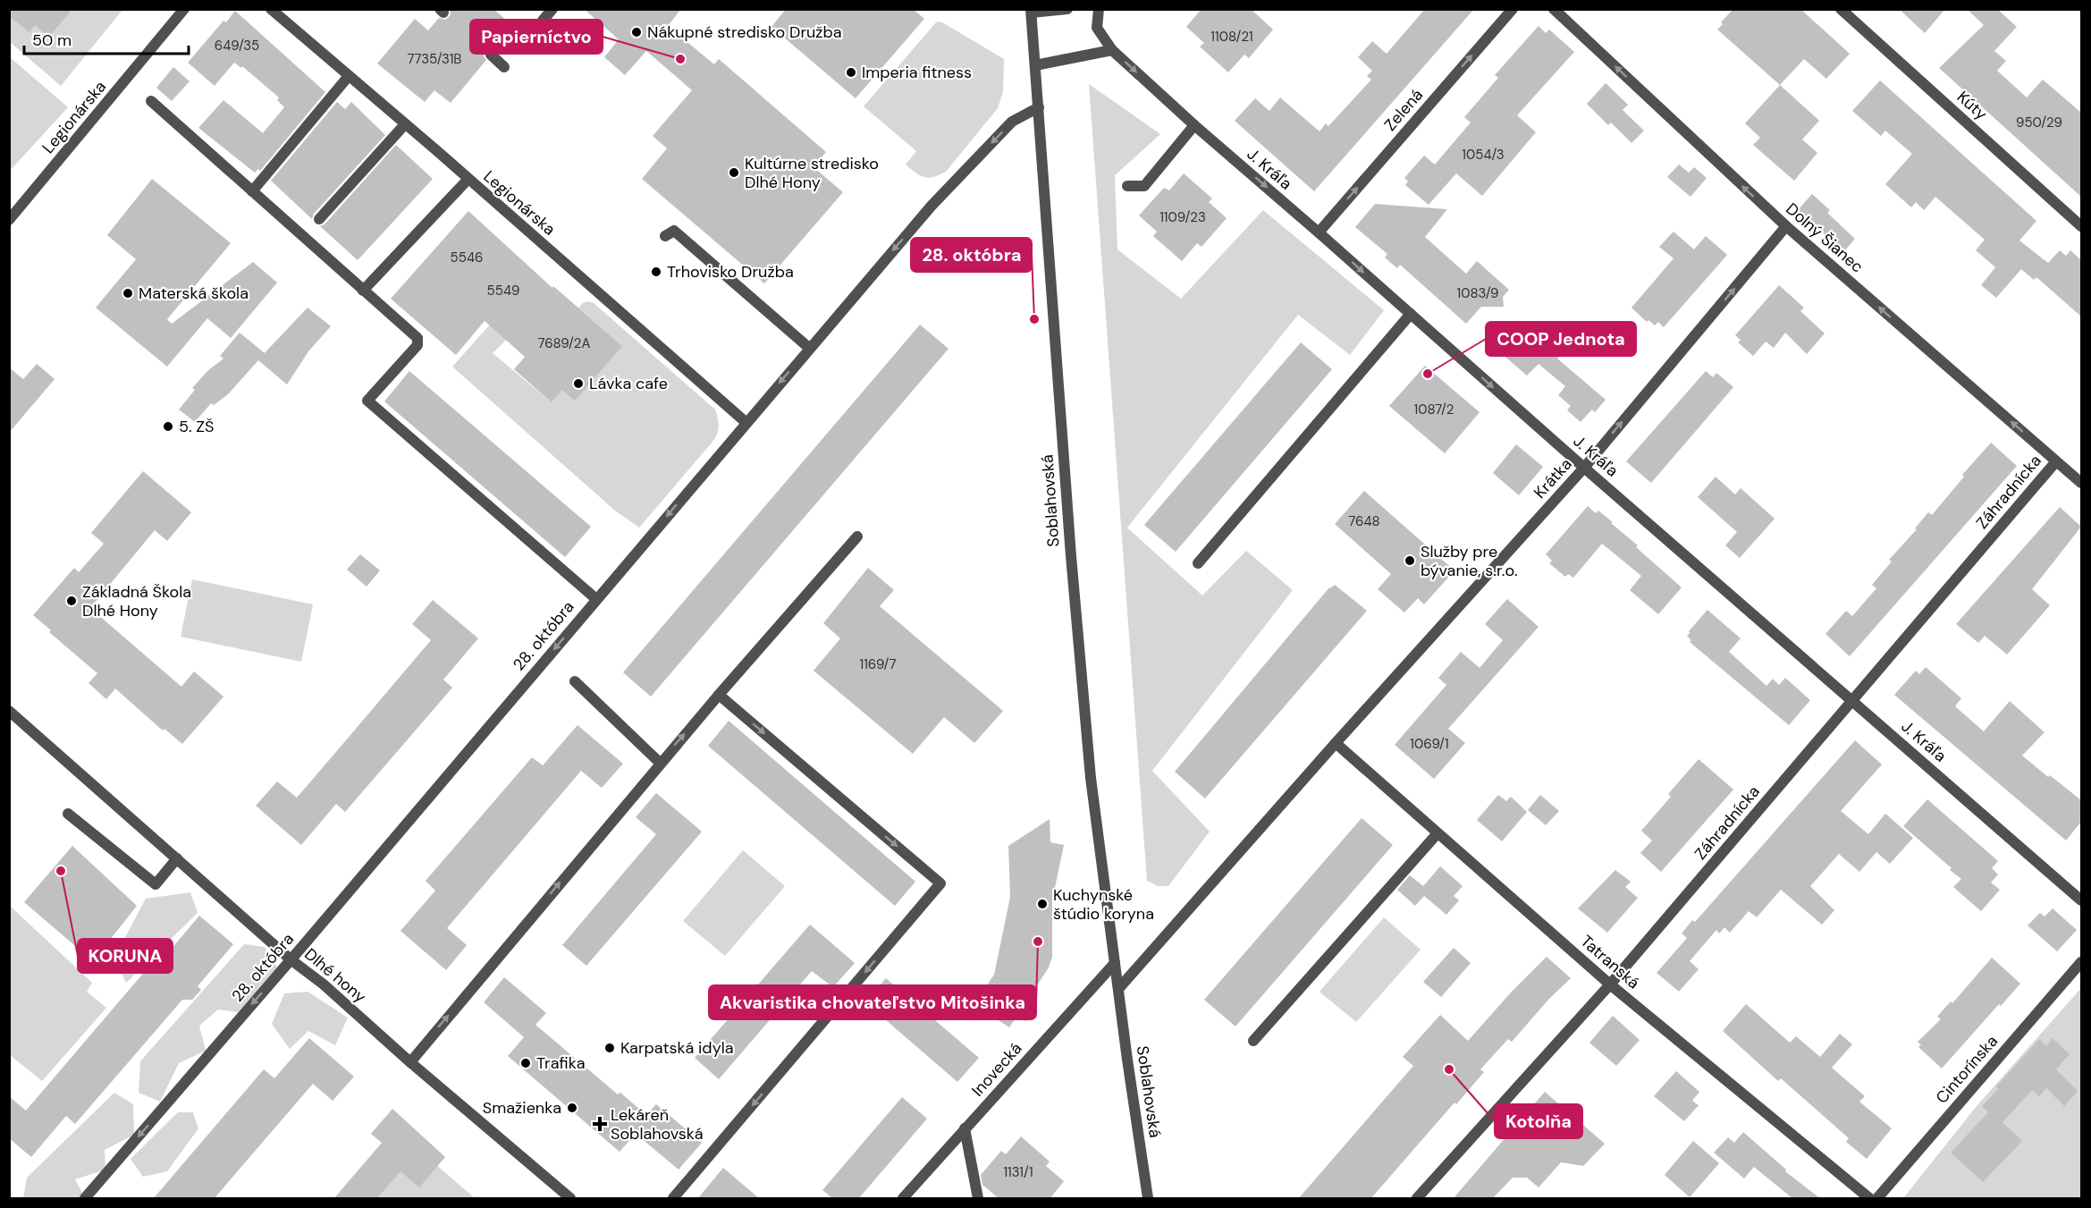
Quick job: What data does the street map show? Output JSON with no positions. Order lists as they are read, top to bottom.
{
  "streets": {
    "street": [
      "Kúty",
      "Zelená",
      "Legionárska",
      "J. Kráľa",
      "Dolný Šianec",
      "Krátka",
      "Záhradnícka",
      "Soblahovská",
      "28. októbra",
      "Tatranská",
      "Dlhé hony",
      "Inovecká",
      "Cintorínska"
    ]
  },
  "crossings": [
    ["Zelená", "J. Kráľa"],
    ["Legionárska", "28. októbra"],
    ["J. Kráľa", "Krátka"],
    ["J. Kráľa", "Záhradnícka"],
    ["Dolný Šianec", "Krátka"],
    ["Dolný Šianec", "Záhradnícka"],
    ["Krátka", "Tatranská"],
    ["Záhradnícka", "Tatranská"],
    ["Soblahovská", "28. októbra"],
    ["Soblahovská", "Inovecká"],
    ["28. októbra", "Dlhé hony"]
  ],
  "one_way": [
    "Zelená",
    "J. Kráľa",
    "Dolný Šianec",
    "Krátka",
    "28. októbra"
  ],
  "places": {
    "other": [
      "Nákupné stredisko Družba",
      "Papierníctvo",
      "Imperia fitness",
      "Kultúrne stredisko Dlhé Hony",
      "Trhovisko Družba",
      "Materská škola",
      "28. októbra",
      "COOP Jednota",
      "Lávka cafe",
      "5. ZŠ",
      "Služby pre bývanie, s.r.o.",
      "Základná Škola Dlhé Hony",
      "KORUNA",
      "Kuchynské štúdio koryna",
      "Akvaristika chovateľstvo Mitošinka",
      "Karpatská idyla",
      "Trafika",
      "Kotolňa",
      "Smažienka"
    ],
    "health": ["Lekáreň Soblahovská"]
  },
  "house_numbers": [
    "1108/21",
    "649/35",
    "7735/31B",
    "950/29",
    "1054/3",
    "1109/23",
    "5546",
    "5549",
    "1083/9",
    "7689/2A",
    "1087/2",
    "7648",
    "1169/7",
    "1069/1",
    "1131/1"
  ],
  "scale_bar": "50 m"
}
